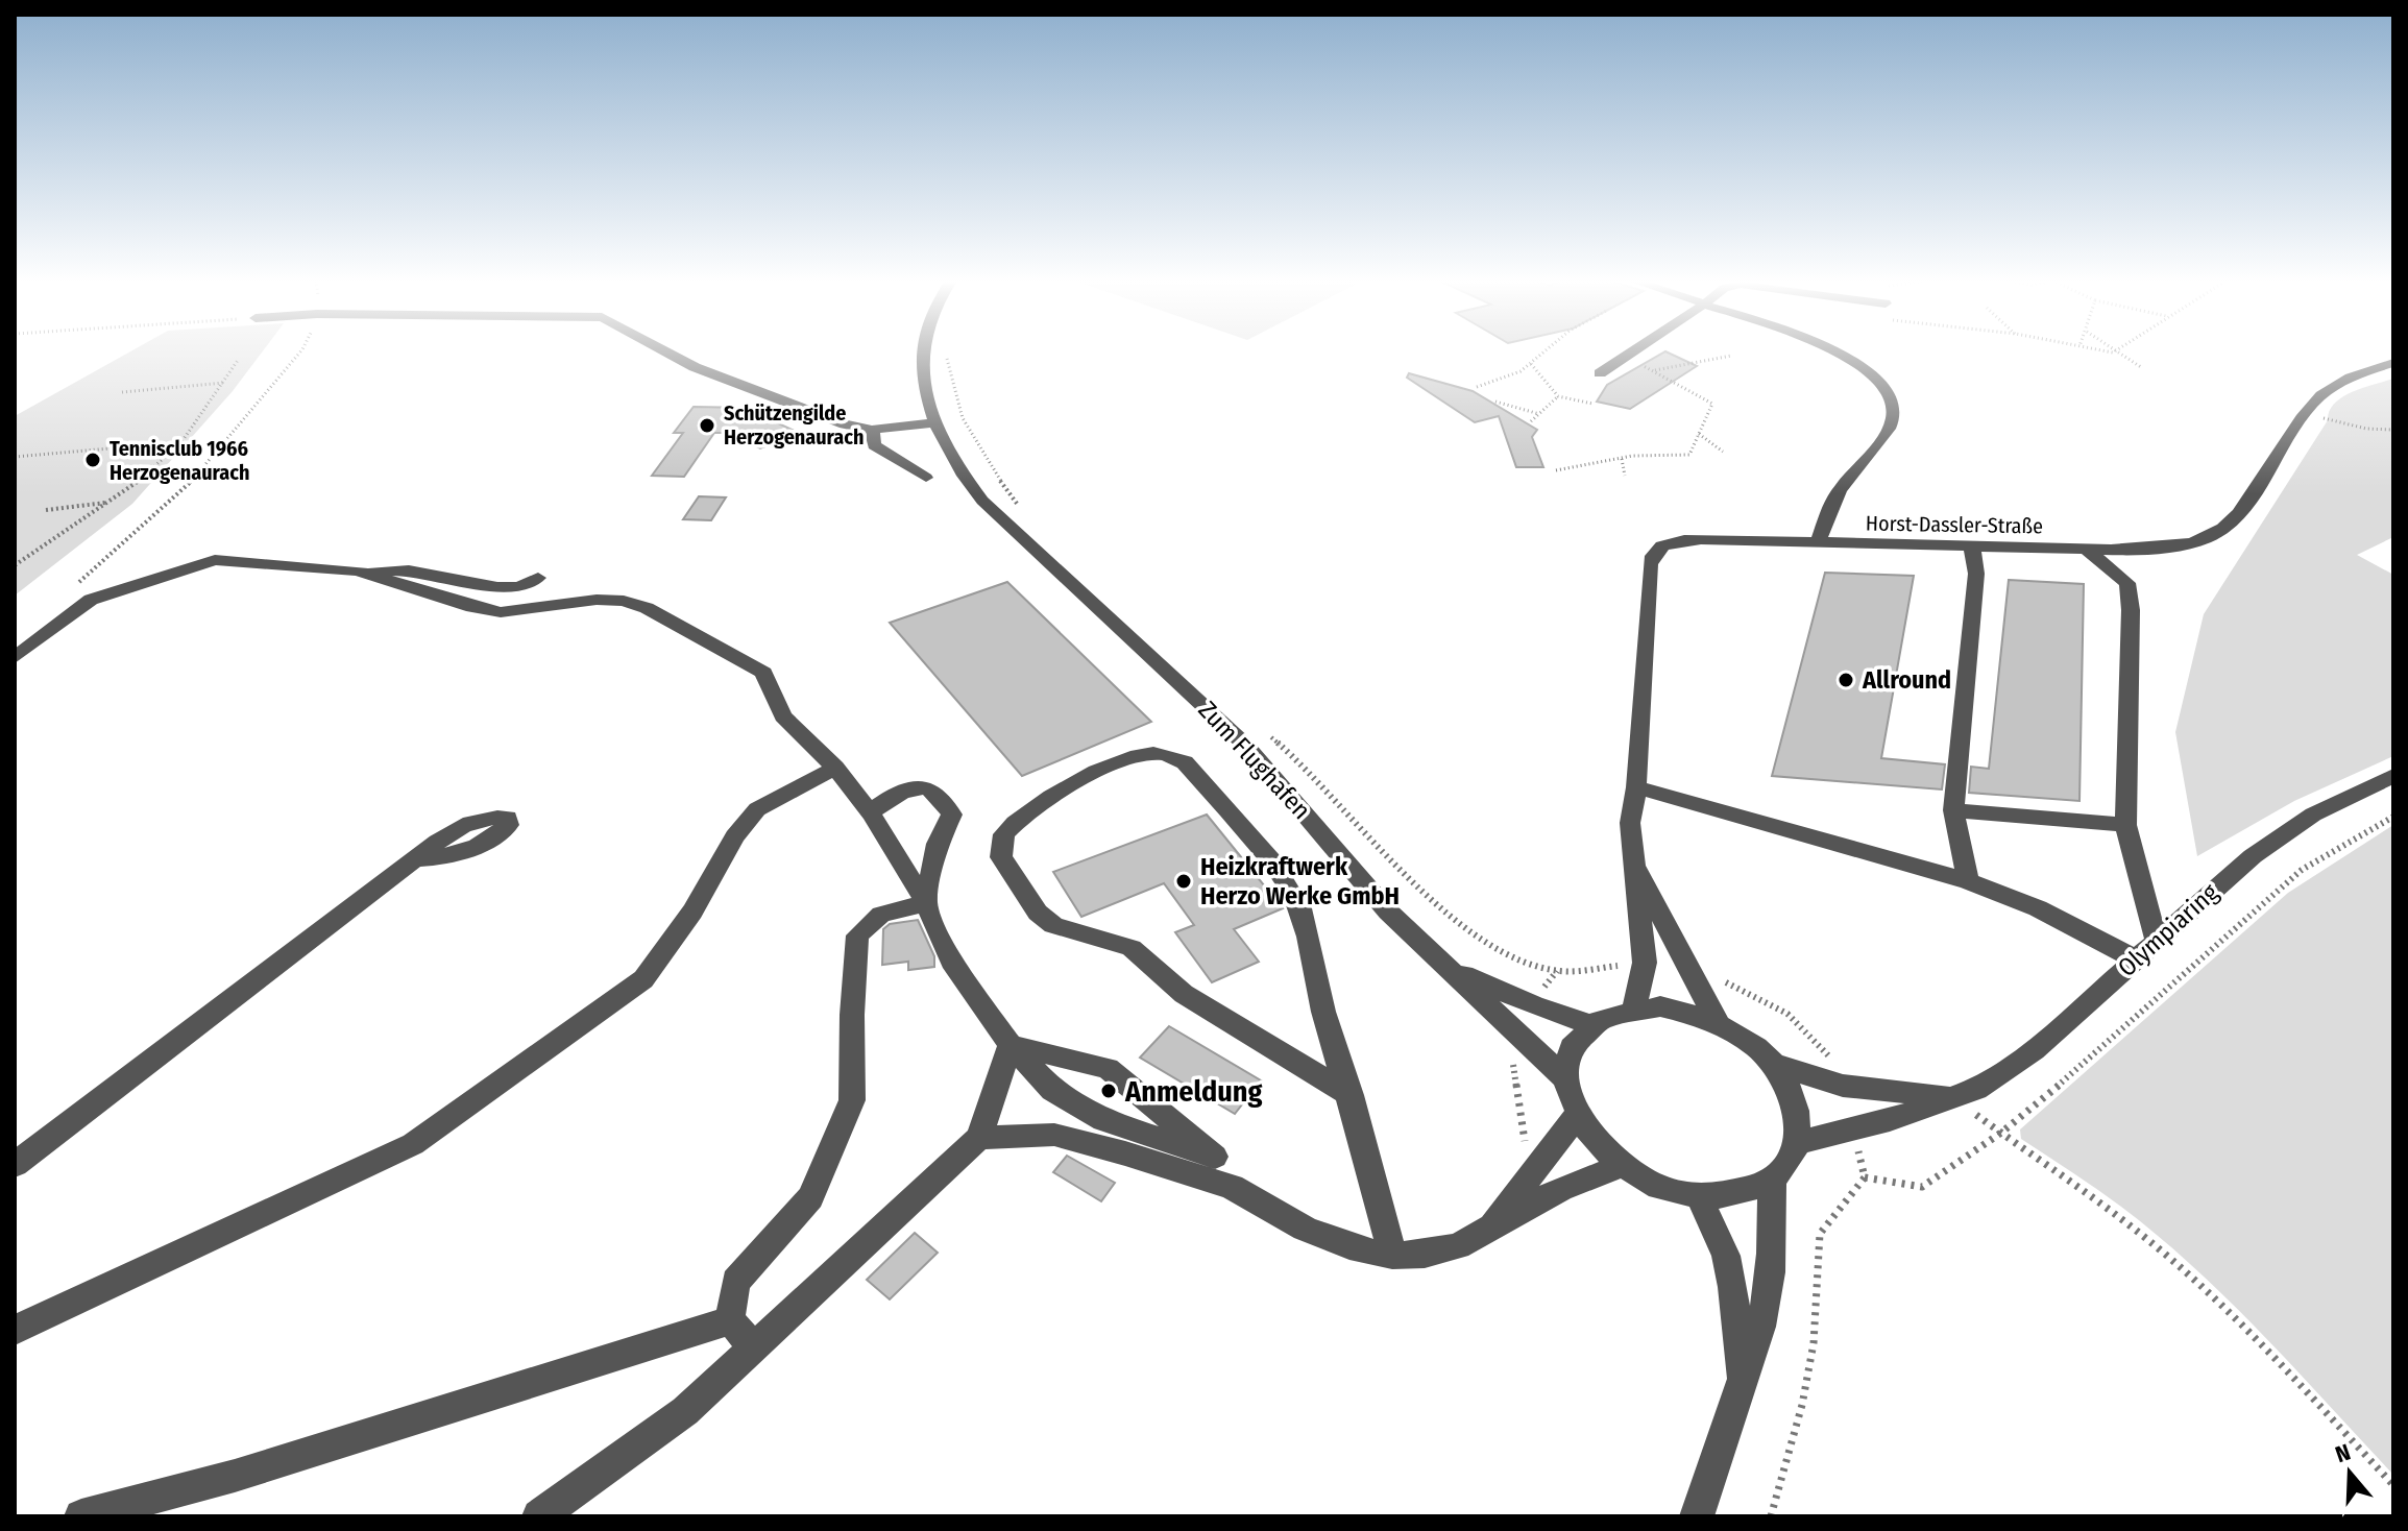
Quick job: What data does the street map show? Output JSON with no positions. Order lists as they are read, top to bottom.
{
  "streets": {
    "street": ["Horst-Dassler-Straße", "Zum Flughafen", "Olympiaring"]
  },
  "crossings": [
    ["Zum Flughafen", "Olympiaring"]
  ],
  "places": [
    "Schützengilde Herzogenaurach",
    "Tennisclub 1966 Herzogenaurach",
    "Allround",
    "Heizkraftwerk Herzo Werke GmbH",
    "Anmeldung"
  ],
  "north": "top"
}
